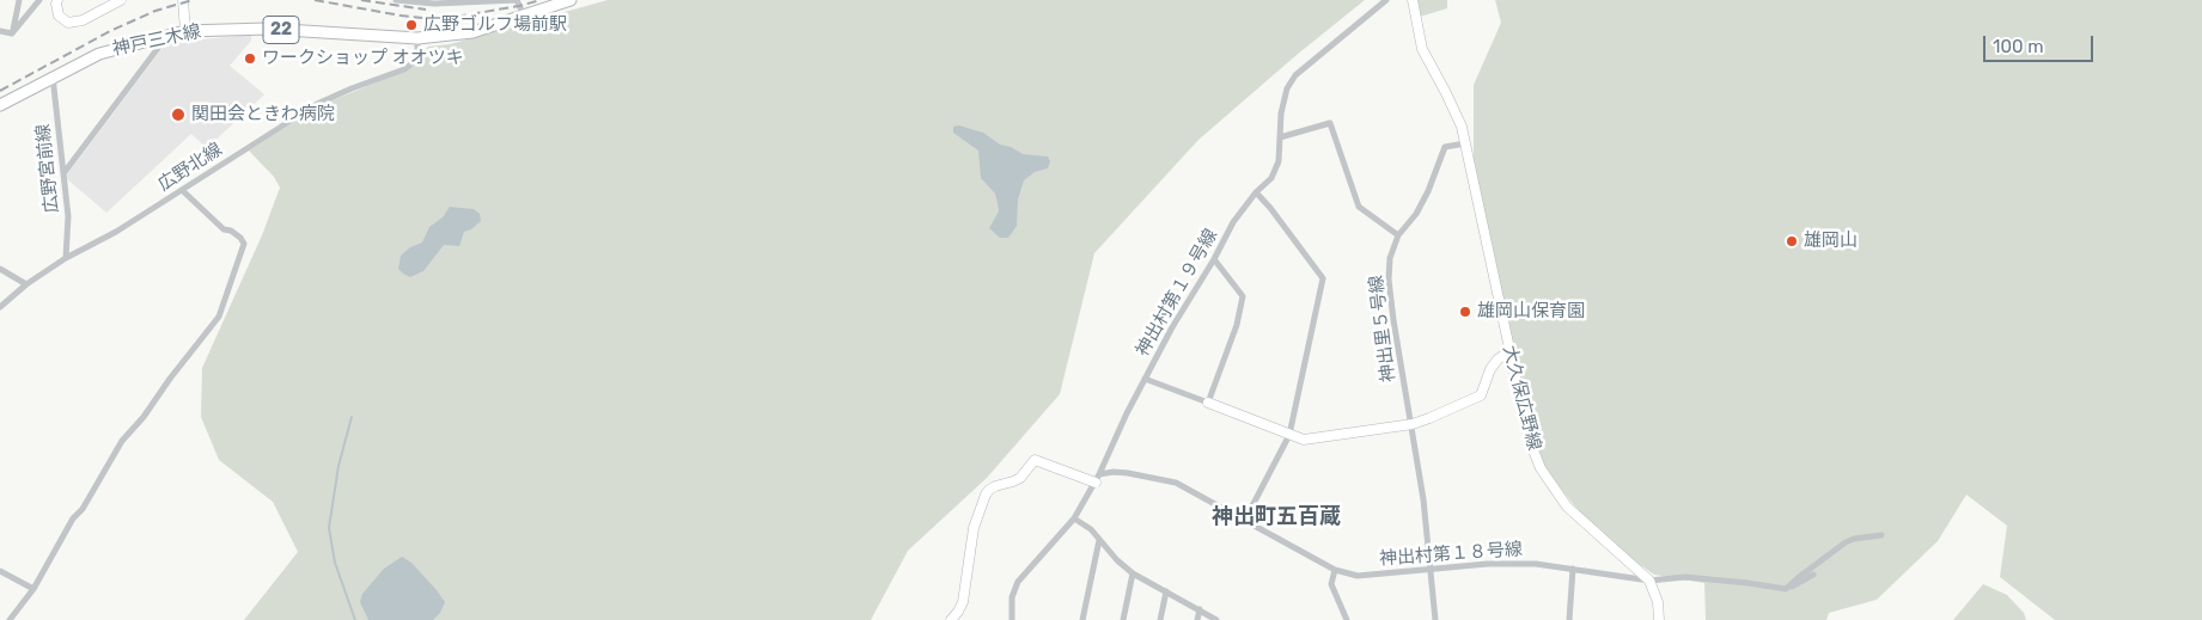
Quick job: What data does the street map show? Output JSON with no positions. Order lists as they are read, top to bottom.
{
  "streets": {
    "main road": ["22", "神戸三木線"],
    "street": [
      "広野北線",
      "広野宮前線",
      "神出村第１９号線",
      "神出里５号線",
      "大久保広野線",
      "神出村第１８号線"
    ]
  },
  "crossings": [
    ["神戸三木線", "広野北線"],
    ["神戸三木線", "広野宮前線"],
    ["広野北線", "広野宮前線"],
    ["神出村第１９号線", "神出村第１８号線"],
    ["神出里５号線", "神出村第１８号線"],
    ["大久保広野線", "神出村第１８号線"]
  ],
  "districts": ["神出町五百蔵"],
  "places": [
    "広野ゴルフ場前駅",
    "ワークショップ オオツキ",
    "関田会ときわ病院",
    "雄岡山",
    "雄岡山保育園"
  ],
  "scale_bar": "100 m"
}
